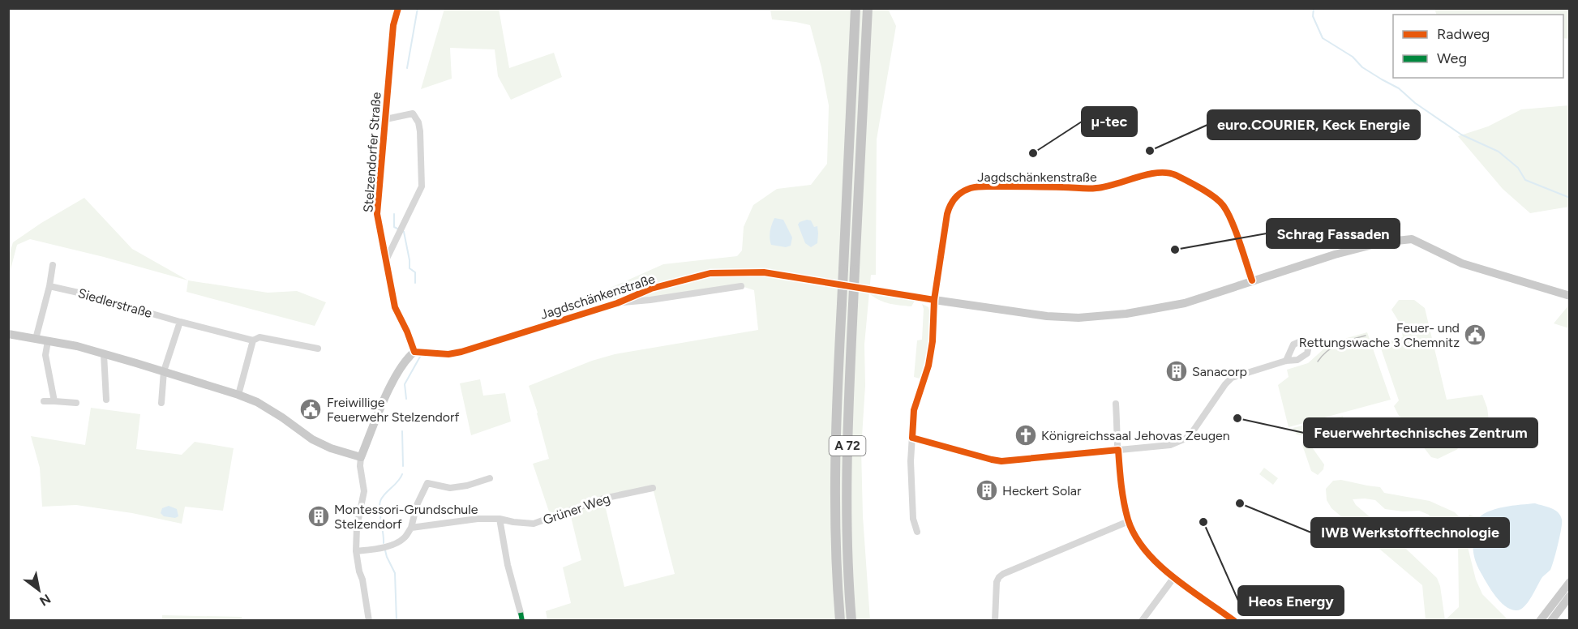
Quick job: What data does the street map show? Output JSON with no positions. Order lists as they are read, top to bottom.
{
  "streets": {
    "highway": ["A 72"],
    "main road": ["Jagdschänkenstraße"],
    "street": ["Stelzendorfer Straße", "Siedlerstraße", "Grüner Weg"]
  },
  "crossings": [
    ["Stelzendorfer Straße", "Jagdschänkenstraße"]
  ],
  "places": {
    "other": [
      "euro.COURIER, Keck Energie",
      "µ-tec",
      "Schrag Fassaden",
      "Feuerwehrtechnisches Zentrum",
      "IWB Werkstofftechnologie",
      "Heos Energy"
    ],
    "public building": ["Feuer- und Rettungswache 3 Chemnitz", "Freiwillige Feuerwehr Stelzendorf"],
    "building": ["Sanacorp", "Heckert Solar", "Montessori-Grundschule Stelzendorf"],
    "church": ["Königreichssaal Jehovas Zeugen"]
  },
  "legend": ["Radweg", "Weg"],
  "north": "bottom right"
}
